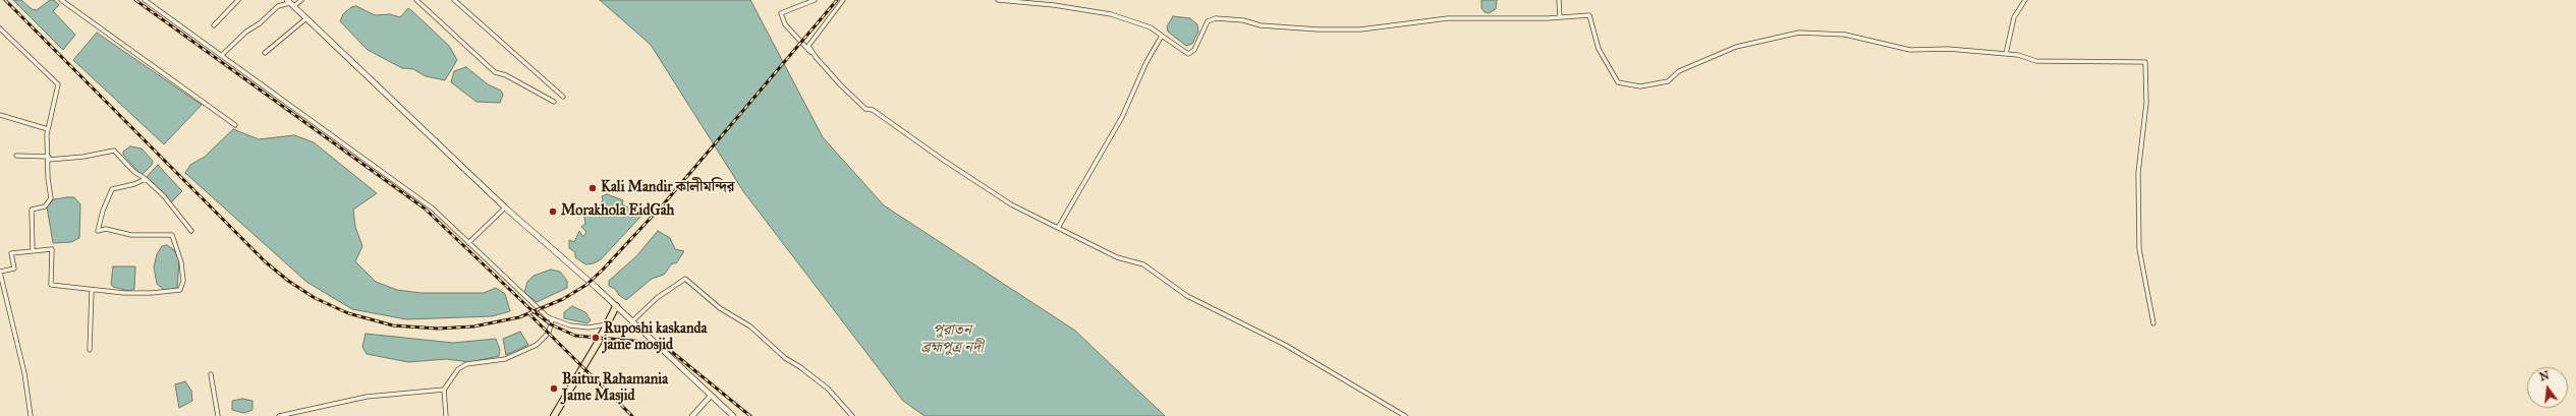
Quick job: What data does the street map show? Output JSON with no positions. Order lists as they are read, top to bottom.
{
  "water": ["পুরাতন ব্রহ্মপুত্র নদী"],
  "places": [
    "Kali Mandir কালীমন্দির",
    "Morakhola EidGah",
    "Ruposhi kaskanda jame mosjid",
    "Baitur Rahamania Jame Masjid"
  ],
  "north": "top"
}
